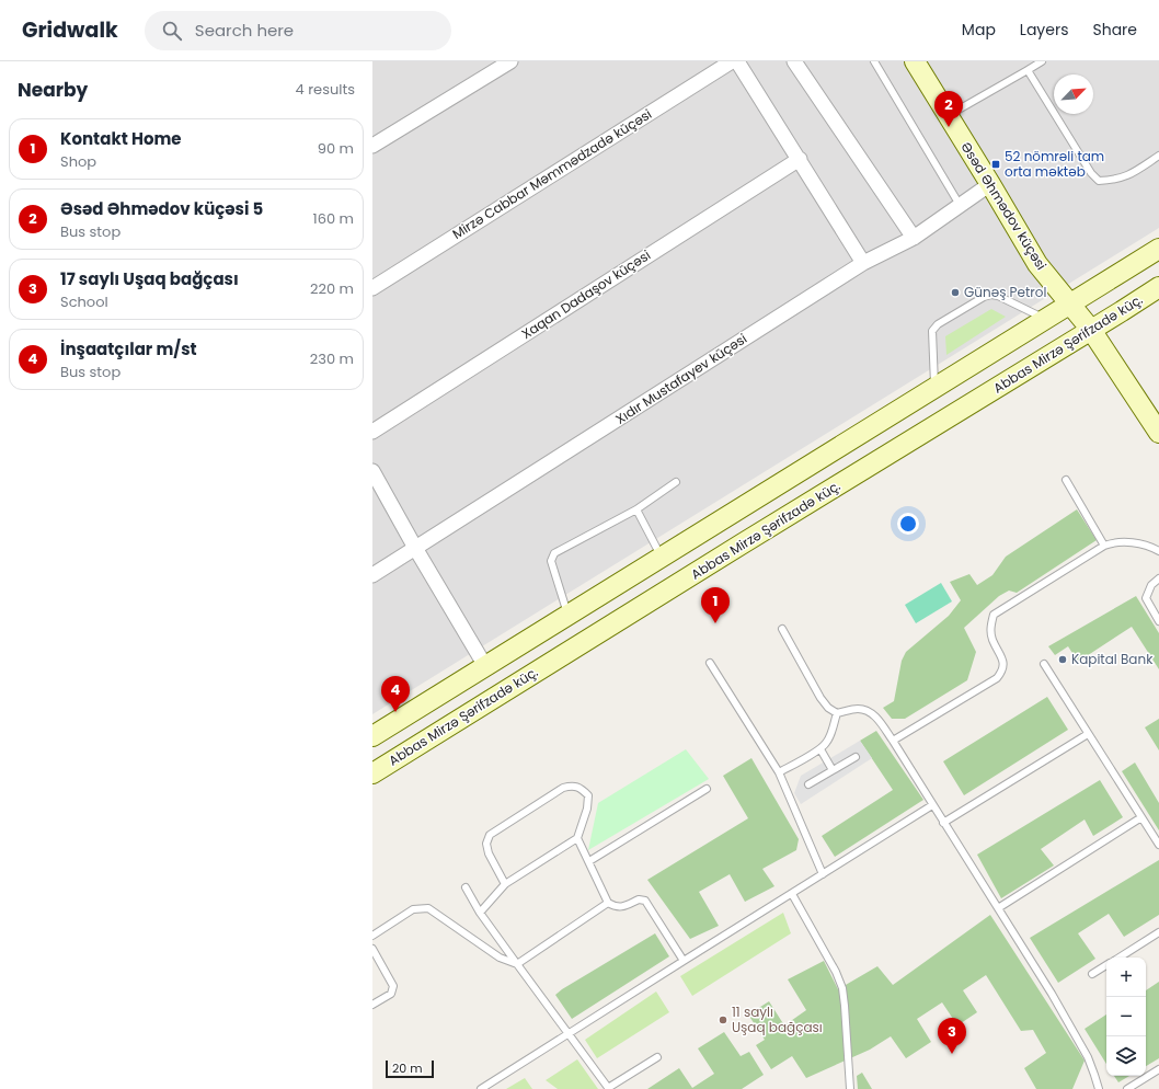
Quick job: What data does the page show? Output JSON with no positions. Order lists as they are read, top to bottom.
{
  "streets": {
    "main road": ["Əsəd Əhmədov küçəsi", "Abbas Mirzə Şərifzadə küç."],
    "street": ["Mirzə Cabbar Məmmədzadə küçəsi", "Xaqan Dadaşov küçəsi", "Xıdır Mustafayev küçəsi"]
  },
  "crossings": [
    ["Əsəd Əhmədov küçəsi", "Abbas Mirzə Şərifzadə küç."],
    ["Əsəd Əhmədov küçəsi", "Xıdır Mustafayev küçəsi"]
  ],
  "places": {
    "transit": ["52 nömrəli tam orta məktəb"],
    "other": ["Günəş Petrol", "Kapital Bank", "11 saylı Uşaq bağçası"]
  },
  "scale_bar": "20 m",
  "north": "top right",
  "page": {
    "header": "Gridwalk",
    "search": "Search here",
    "nav": ["Map", "Layers", "Share"],
    "heading": ["Nearby", "4 results"],
    "pins": [
      "2",
      "1",
      "4",
      "3"
    ],
    "list": [
      {
        "mark": "1",
        "name": "Kontakt Home",
        "note": "Shop",
        "value": "90 m"
      },
      {
        "mark": "2",
        "name": "Əsəd Əhmədov küçəsi 5",
        "note": "Bus stop",
        "value": "160 m"
      },
      {
        "mark": "3",
        "name": "17 saylı Uşaq bağçası",
        "note": "School",
        "value": "220 m"
      },
      {
        "mark": "4",
        "name": "İnşaatçılar m/st",
        "note": "Bus stop",
        "value": "230 m"
      }
    ],
    "map_buttons": ["+", "−"],
    "scale": "20 m"
  }
}
